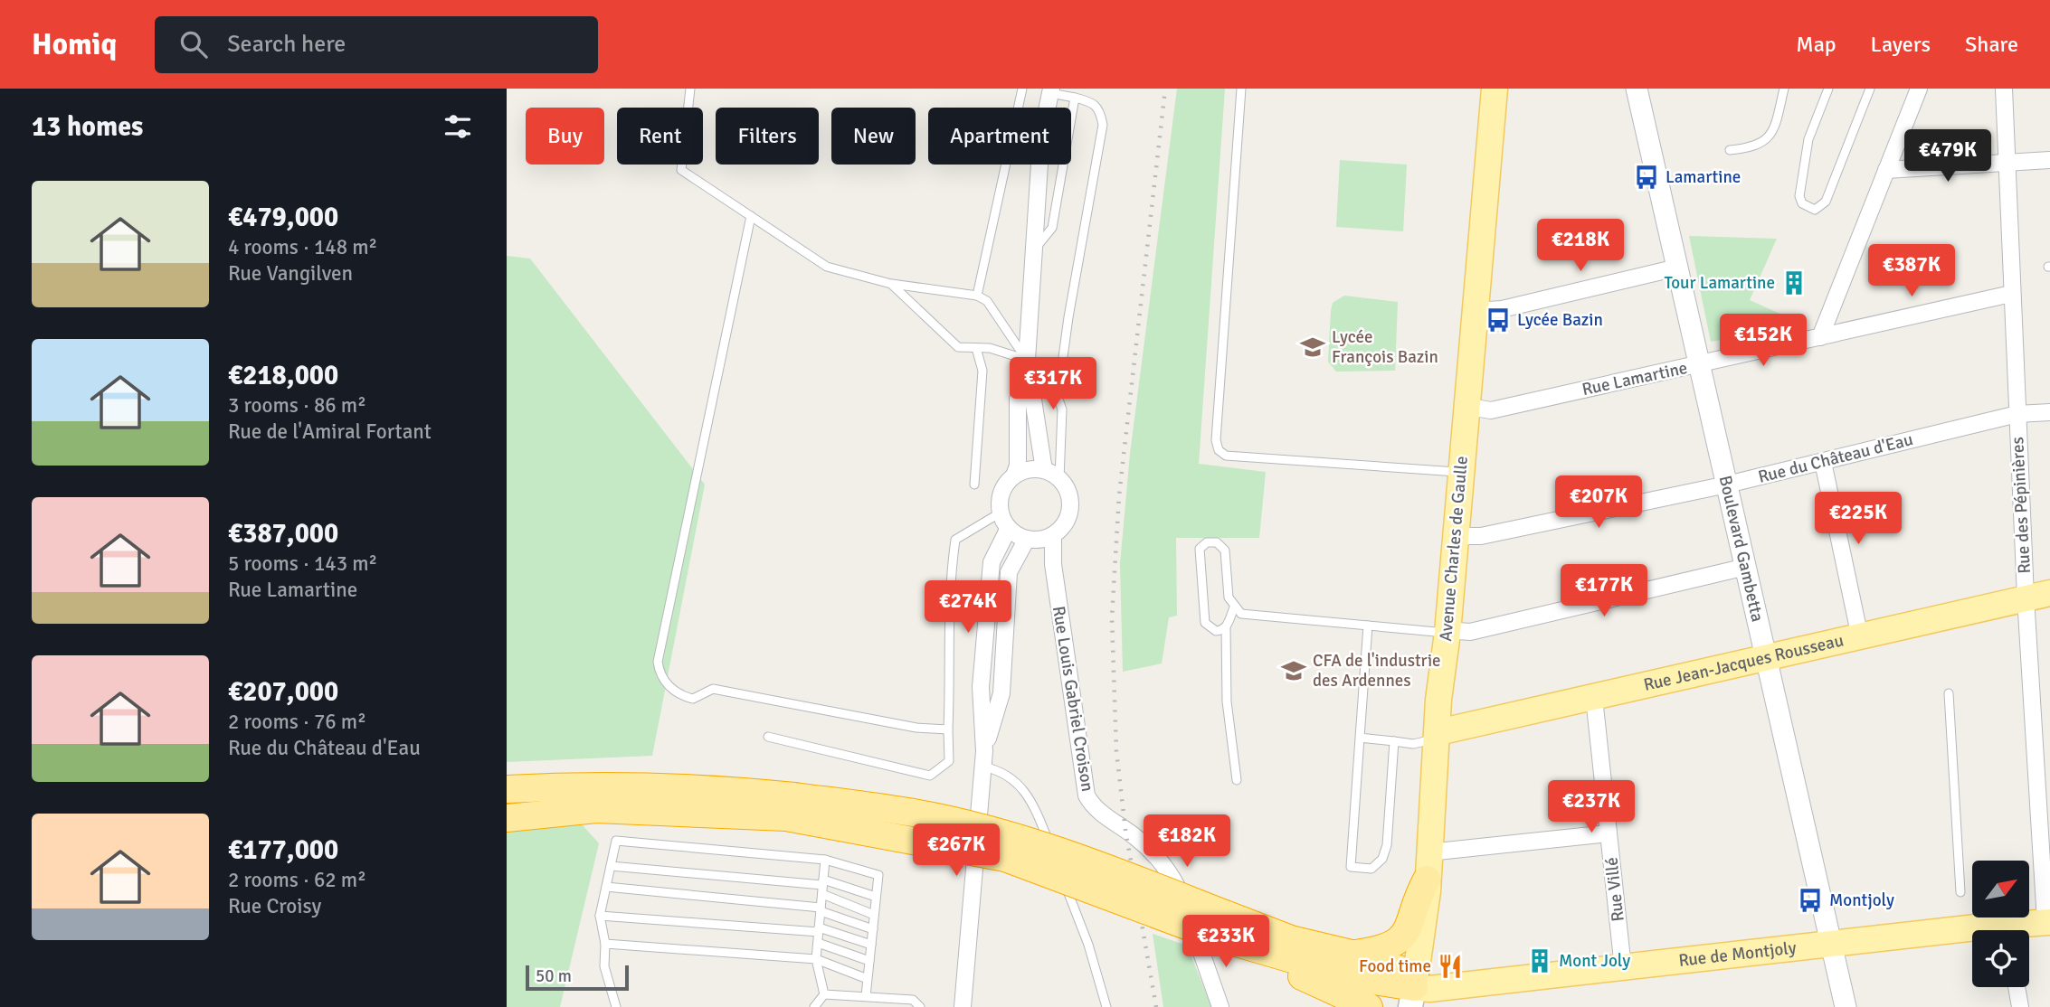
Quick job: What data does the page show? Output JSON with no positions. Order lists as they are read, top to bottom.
{
  "streets": {
    "main road": ["Avenue Charles de Gaulle", "Rue Jean-Jacques Rousseau", "Rue de Montjoly"],
    "street": [
      "Rue Lamartine",
      "Rue du Château d'Eau",
      "Rue des Pépinières",
      "Boulevard Gambetta",
      "Rue Louis Gabriel Croison",
      "Rue Villé"
    ]
  },
  "crossings": [
    ["Rue Lamartine", "Rue des Pépinières"],
    ["Rue Lamartine", "Boulevard Gambetta"],
    ["Rue Lamartine", "Avenue Charles de Gaulle"],
    ["Rue du Château d'Eau", "Rue des Pépinières"],
    ["Rue du Château d'Eau", "Boulevard Gambetta"],
    ["Rue du Château d'Eau", "Avenue Charles de Gaulle"],
    ["Rue des Pépinières", "Rue Jean-Jacques Rousseau"],
    ["Rue des Pépinières", "Rue de Montjoly"],
    ["Boulevard Gambetta", "Rue Jean-Jacques Rousseau"],
    ["Boulevard Gambetta", "Rue de Montjoly"],
    ["Avenue Charles de Gaulle", "Rue Jean-Jacques Rousseau"],
    ["Avenue Charles de Gaulle", "Rue de Montjoly"],
    ["Rue Jean-Jacques Rousseau", "Rue Villé"],
    ["Rue Villé", "Rue de Montjoly"]
  ],
  "places": {
    "bus stop": ["Lamartine", "Lycée Bazin", "Montjoly"],
    "building": ["Tour Lamartine", "Mont Joly"],
    "school or university": ["Lycée François Bazin", "CFA de l'industrie des Ardennes"],
    "restaurant": ["Food time"]
  },
  "scale_bar": "50 m",
  "north": "top right",
  "page": {
    "header": "Homiq",
    "search": "Search here",
    "nav": ["Map", "Layers", "Share"],
    "heading": "13 homes",
    "chip": [
      "Buy",
      "Rent",
      "Filters",
      "New",
      "Apartment"
    ],
    "price": [
      "€479K",
      "€218K",
      "€387K",
      "€152K",
      "€317K",
      "€207K",
      "€225K",
      "€177K",
      "€274K",
      "€237K",
      "€182K",
      "€267K",
      "€233K"
    ],
    "list": [
      {
        "name": "€479,000",
        "note": "4 rooms · 148 m² · Rue Vangilven"
      },
      {
        "name": "€218,000",
        "note": "3 rooms · 86 m² · Rue de l'Amiral Fortant"
      },
      {
        "name": "€387,000",
        "note": "5 rooms · 143 m² · Rue Lamartine"
      },
      {
        "name": "€207,000",
        "note": "2 rooms · 76 m² · Rue du Château d'Eau"
      },
      {
        "name": "€177,000",
        "note": "2 rooms · 62 m² · Rue Croisy"
      }
    ],
    "scale": "50 m"
  }
}
